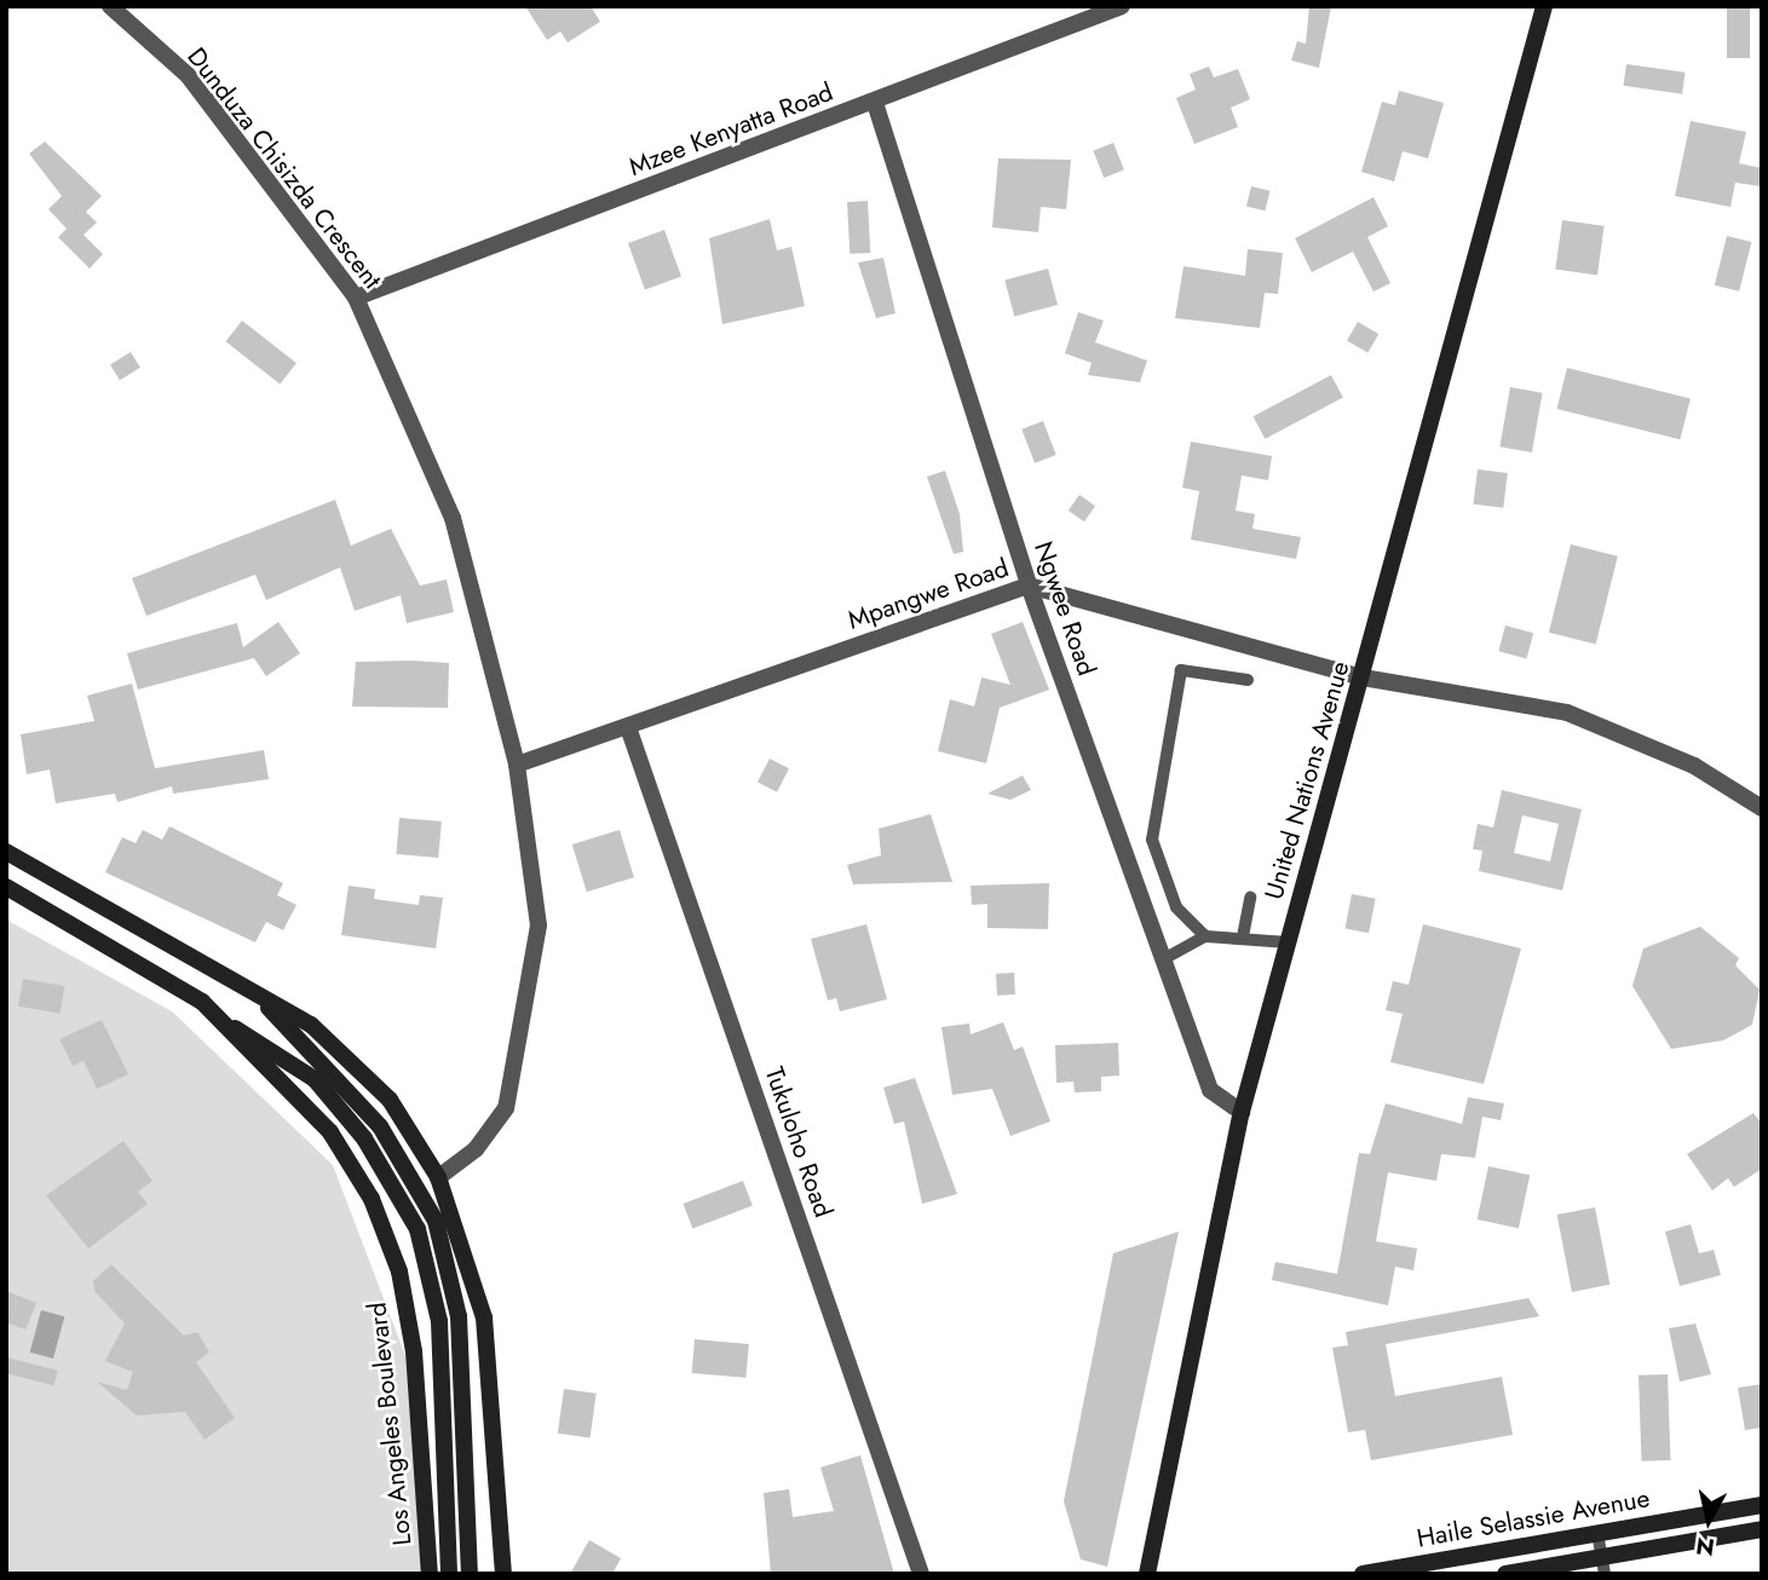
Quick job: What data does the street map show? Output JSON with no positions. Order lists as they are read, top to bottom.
{
  "streets": {
    "main road": ["United Nations Avenue", "Los Angeles Boulevard", "Haile Selassie Avenue"],
    "street": [
      "Mzee Kenyatta Road",
      "Dunduza Chisizda Crescent",
      "Mpangwe Road",
      "Ngwee Road",
      "Tukuloho Road"
    ]
  },
  "crossings": [
    ["Mzee Kenyatta Road", "Dunduza Chisizda Crescent"],
    ["Mzee Kenyatta Road", "Ngwee Road"],
    ["Dunduza Chisizda Crescent", "Mpangwe Road"],
    ["Mpangwe Road", "Ngwee Road"],
    ["Mpangwe Road", "United Nations Avenue"],
    ["Mpangwe Road", "Tukuloho Road"],
    ["Ngwee Road", "United Nations Avenue"]
  ],
  "north": "bottom"
}
